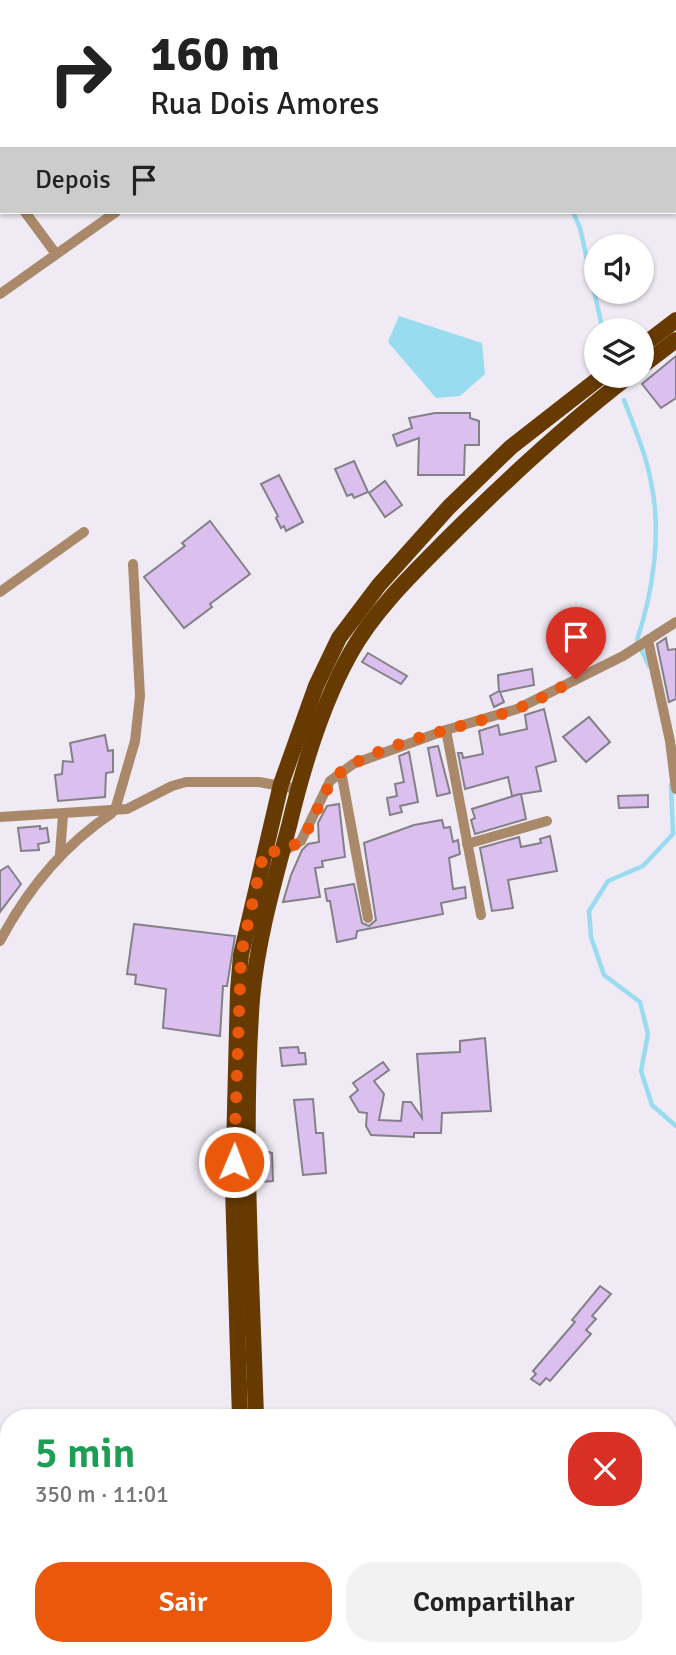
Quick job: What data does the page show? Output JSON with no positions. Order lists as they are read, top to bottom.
{
  "page": {
    "turn": ["160 m", "Rua Dois Amores"],
    "then": "Depois",
    "heading": ["5 min", "350 m · 11:01"],
    "buttons": ["Sair", "Compartilhar"]
  }
}
